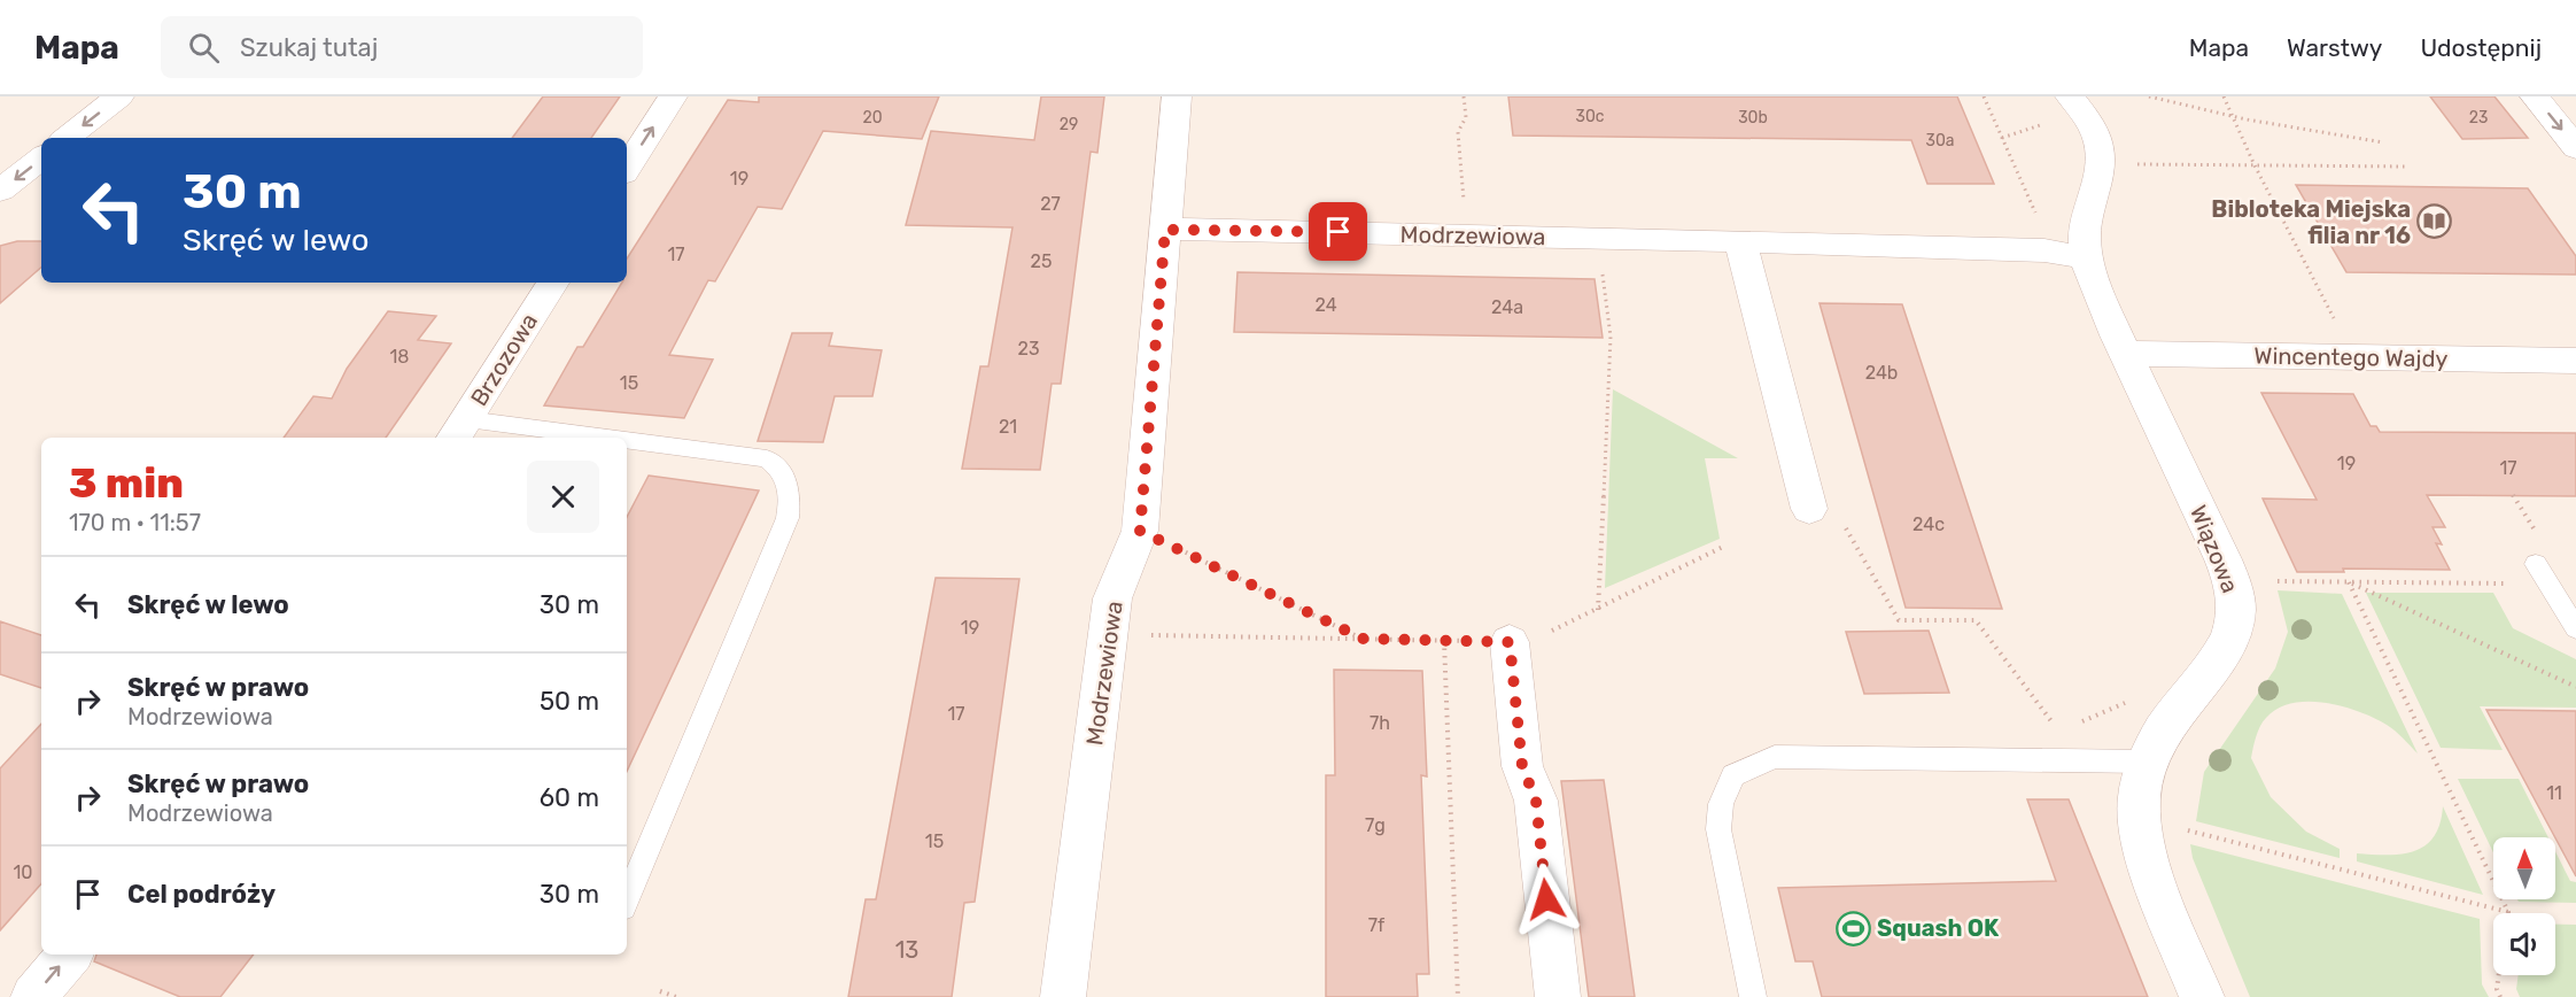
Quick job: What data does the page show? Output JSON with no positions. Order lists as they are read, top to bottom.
{
  "streets": {
    "street": [
      "Modrzewiowa",
      "Wincentego Wajdy",
      "Brzozowa",
      "Wiązowa"
    ]
  },
  "crossings": [
    ["Modrzewiowa", "Wiązowa"],
    ["Wincentego Wajdy", "Wiązowa"]
  ],
  "places": {
    "library": ["Bibloteka Miejska filia nr 16"],
    "sports": ["Squash OK"]
  },
  "house_numbers": [
    "30c",
    "20",
    "30b",
    "23",
    "29",
    "30a",
    "19",
    "27",
    "17",
    "25",
    "24",
    "24a",
    "23",
    "18",
    "24b",
    "15",
    "21",
    "19",
    "17",
    "24c",
    "19",
    "17",
    "7h",
    "11",
    "7g",
    "15",
    "10",
    "7f",
    "13"
  ],
  "north": "top",
  "page": {
    "header": "Mapa",
    "search": "Szukaj tutaj",
    "nav": ["Mapa", "Warstwy", "Udostępnij"],
    "turn": ["30 m", "Skręć w lewo"],
    "heading": ["3 min", "170 m · 11:57"],
    "list": [
      {
        "name": "Skręć w lewo",
        "value": "30 m"
      },
      {
        "name": "Skręć w prawo",
        "note": "Modrzewiowa",
        "value": "50 m"
      },
      {
        "name": "Skręć w prawo",
        "note": "Modrzewiowa",
        "value": "60 m"
      },
      {
        "name": "Cel podróży",
        "value": "30 m"
      }
    ]
  }
}
